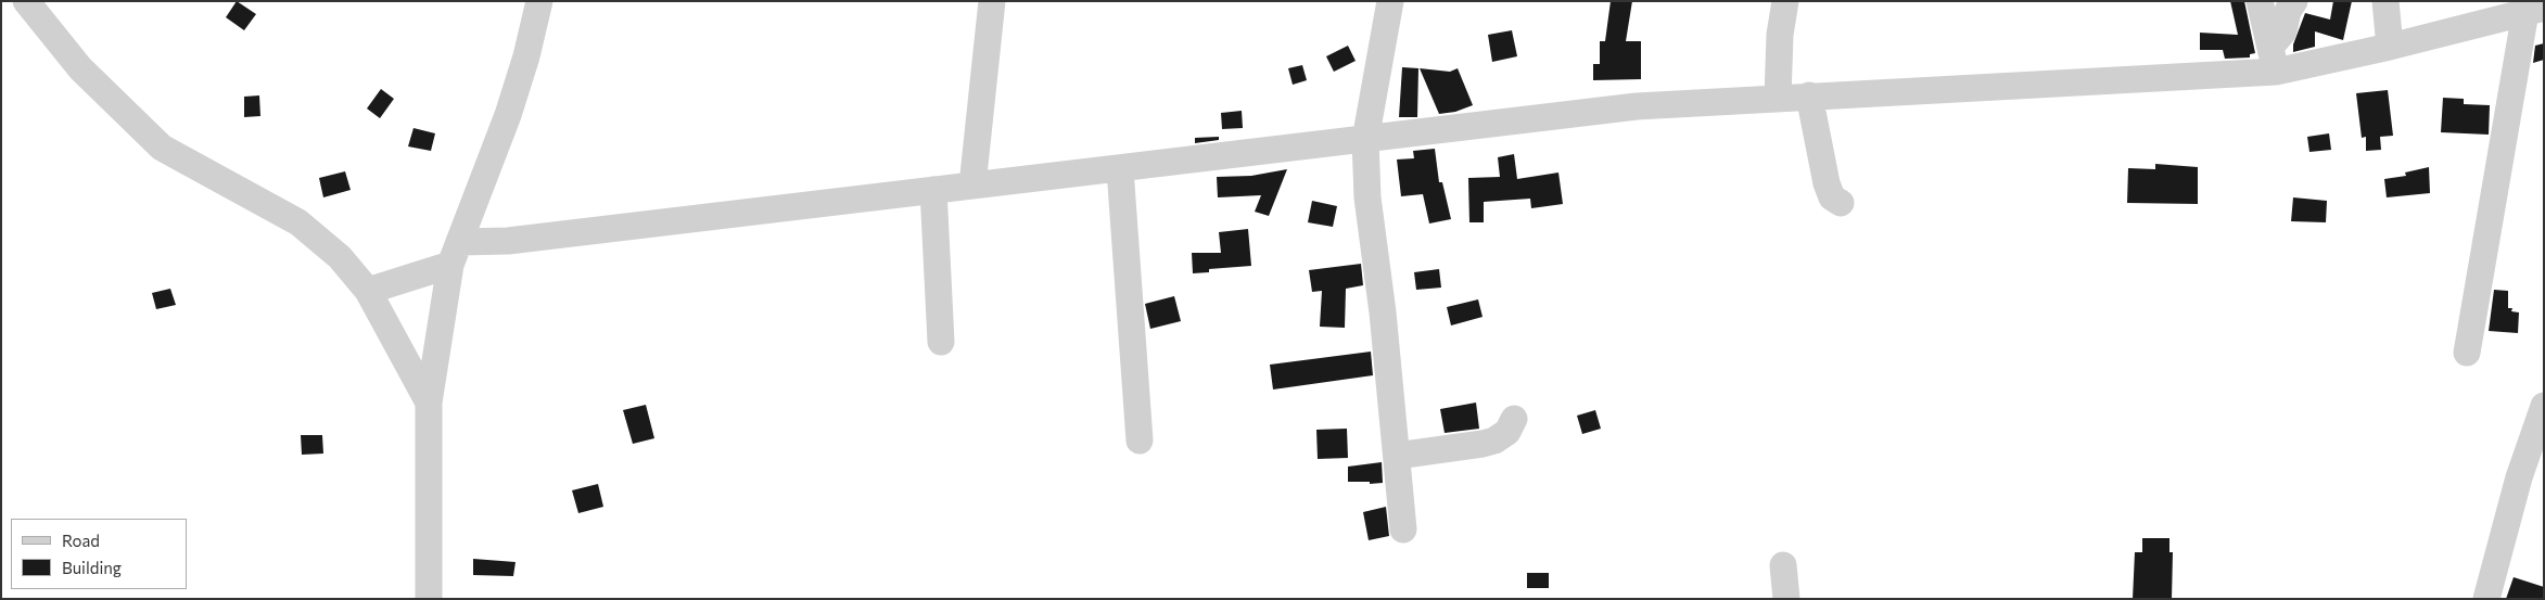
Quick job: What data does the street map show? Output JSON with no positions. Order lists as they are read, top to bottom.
{
  "legend": ["Road", "Building"]
}
